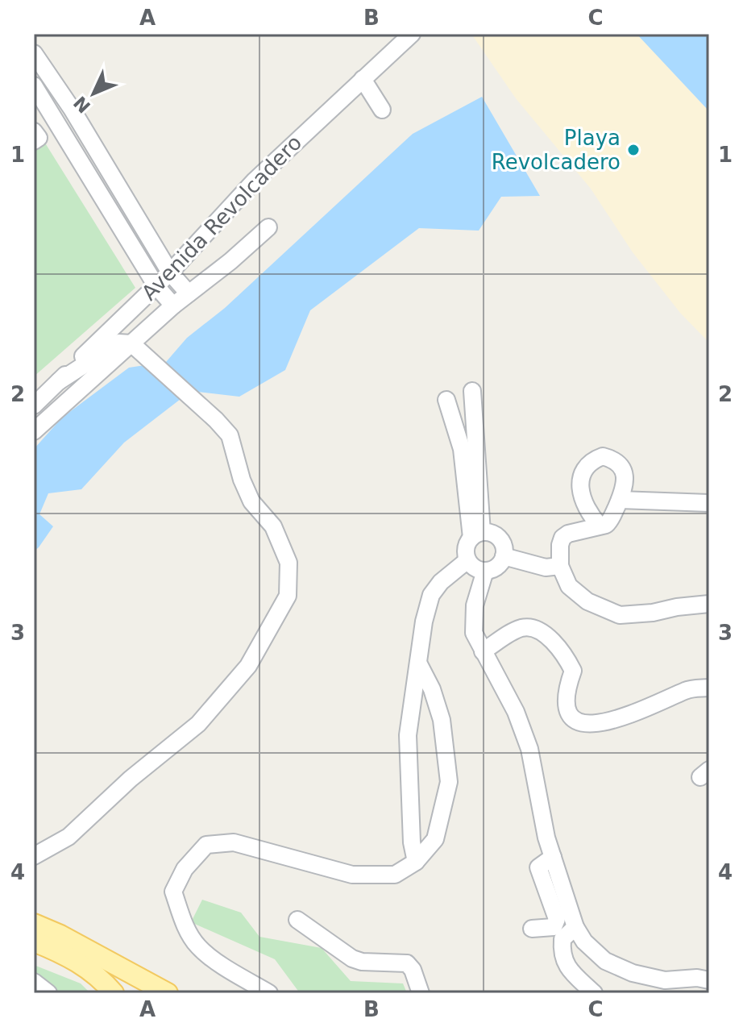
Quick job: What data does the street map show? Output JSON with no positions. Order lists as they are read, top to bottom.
{
  "streets": {
    "street": ["Avenida Revolcadero"]
  },
  "places": ["Playa Revolcadero"],
  "north": "bottom left",
  "grid": {
    "columns": ["A", "B", "C"],
    "rows": [
      "1",
      "2",
      "3",
      "4"
    ]
  }
}
